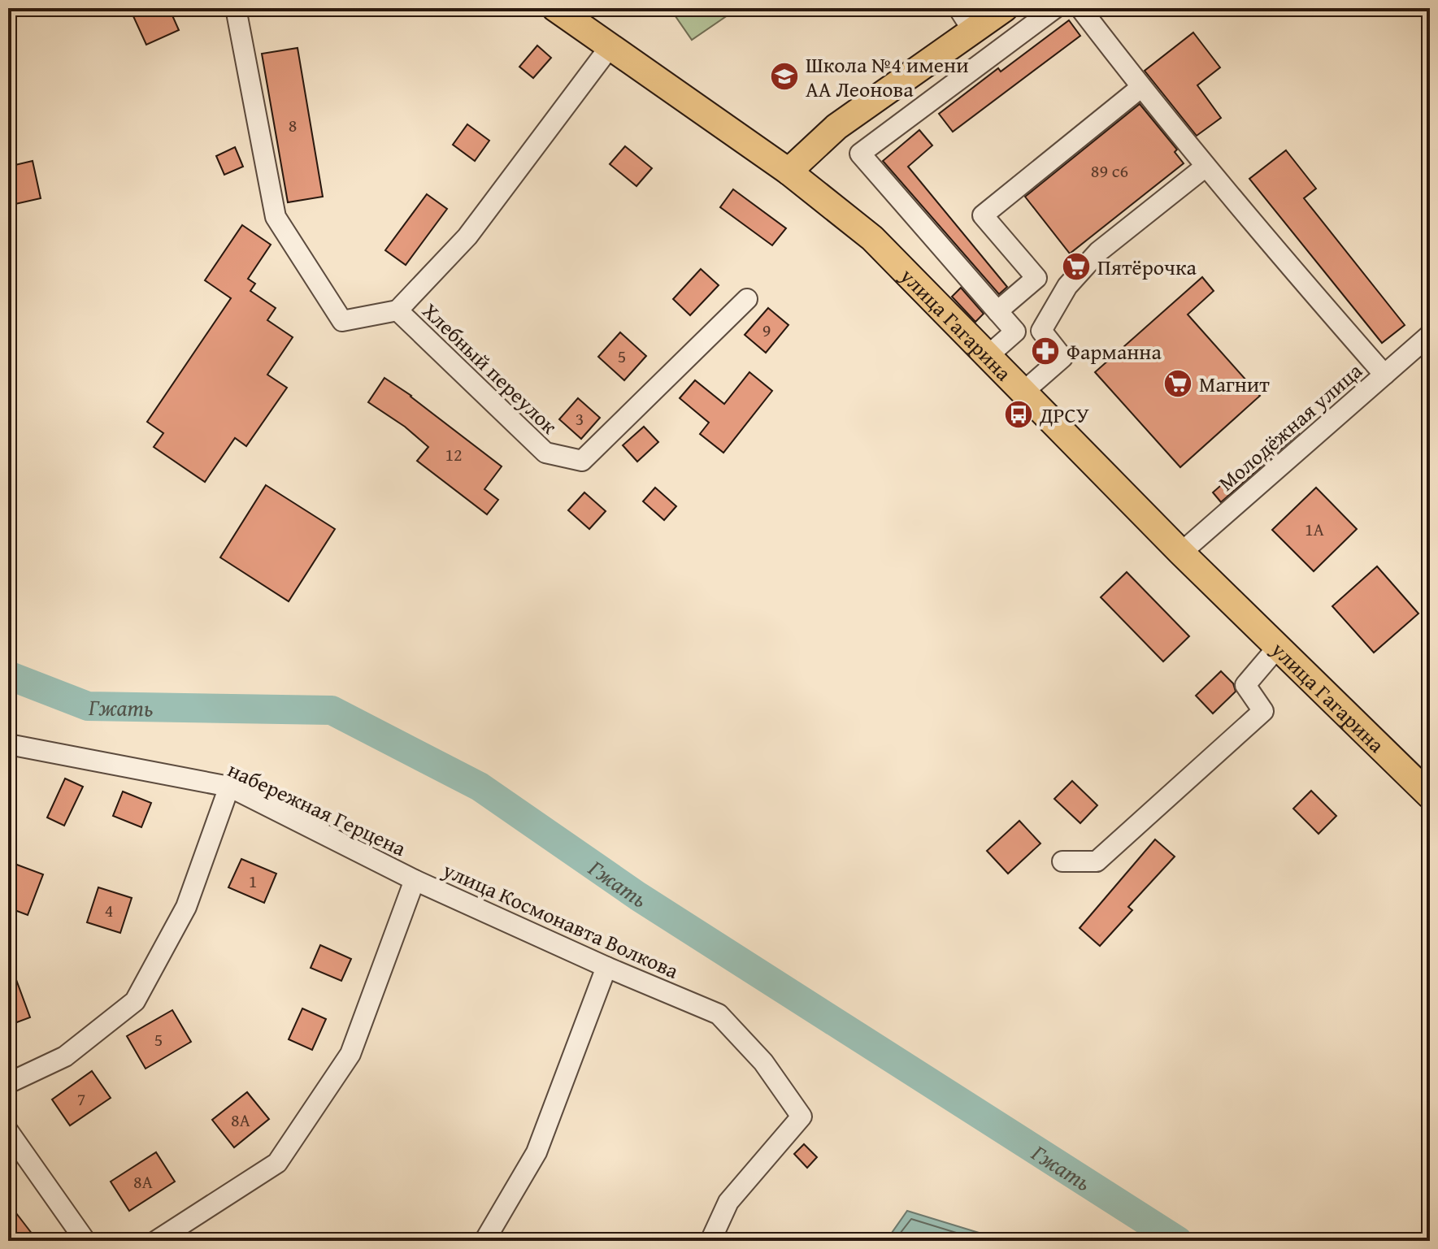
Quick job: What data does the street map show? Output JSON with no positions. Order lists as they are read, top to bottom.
{
  "streets": {
    "main road": ["улица Гагарина"],
    "street": [
      "Хлебный переулок",
      "Молодёжная улица",
      "набережная Герцена",
      "улица Космонавта Волкова"
    ]
  },
  "crossings": [
    ["улица Гагарина", "Хлебный переулок"],
    ["улица Гагарина", "Молодёжная улица"],
    ["набережная Герцена", "улица Космонавта Волкова"]
  ],
  "water": ["Гжать"],
  "places": {
    "school or university": ["Школа №4 имени АА Леонова"],
    "supermarket": ["Пятёрочка", "Магнит"],
    "pharmacy": ["Фарманна"],
    "bus stop": ["ДРСУ"]
  },
  "house_numbers": [
    "8",
    "89 с6",
    "9",
    "5",
    "3",
    "12",
    "1А",
    "1",
    "4",
    "5",
    "7",
    "8А",
    "8А"
  ]
}
